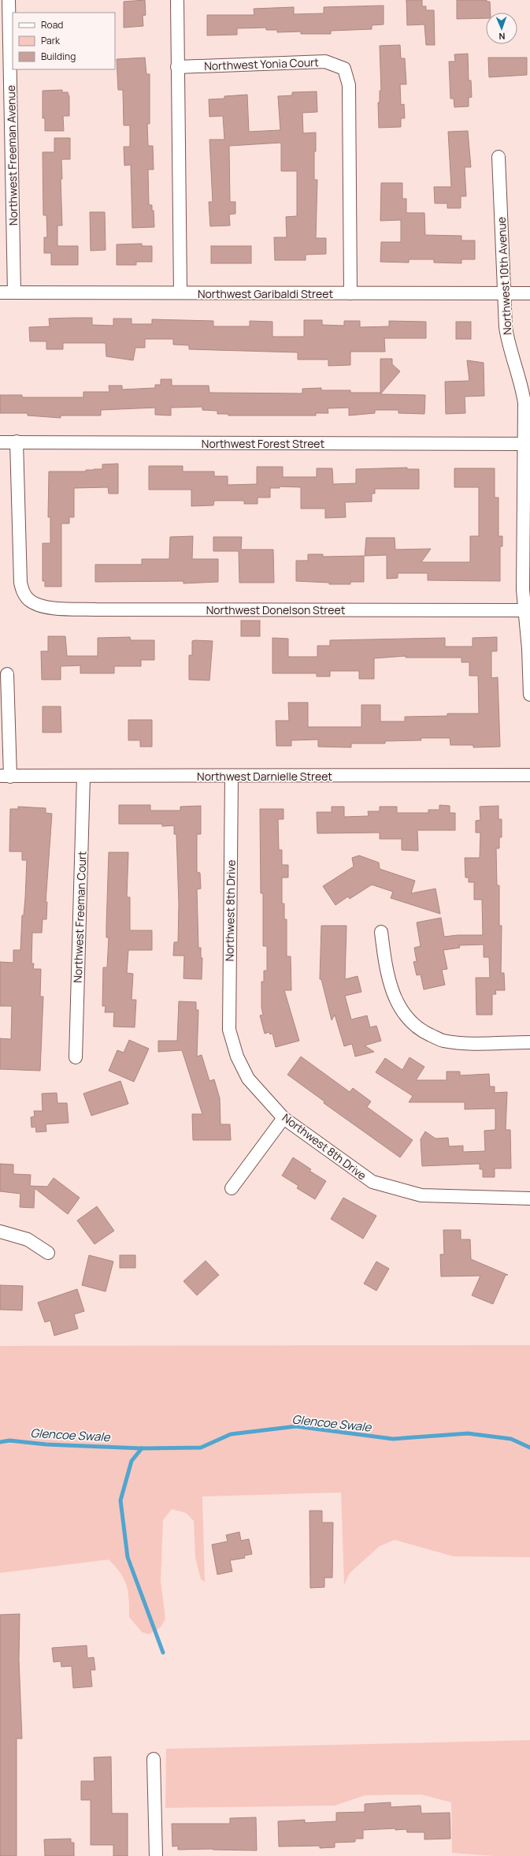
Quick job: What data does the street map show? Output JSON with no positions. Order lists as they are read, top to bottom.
{
  "streets": {
    "street": [
      "Northwest Yonia Court",
      "Northwest Freeman Avenue",
      "Northwest 10th Avenue",
      "Northwest Garibaldi Street",
      "Northwest Forest Street",
      "Northwest Donelson Street",
      "Northwest Darnielle Street",
      "Northwest 8th Drive",
      "Northwest Freeman Court"
    ]
  },
  "crossings": [
    ["Northwest Yonia Court", "Northwest Garibaldi Street"],
    ["Northwest Freeman Avenue", "Northwest Garibaldi Street"],
    ["Northwest 10th Avenue", "Northwest Garibaldi Street"],
    ["Northwest 10th Avenue", "Northwest Forest Street"],
    ["Northwest 10th Avenue", "Northwest Donelson Street"],
    ["Northwest Forest Street", "Northwest Donelson Street"],
    ["Northwest Darnielle Street", "Northwest 8th Drive"],
    ["Northwest Darnielle Street", "Northwest Freeman Court"]
  ],
  "water": ["Glencoe Swale"],
  "legend": ["Road", "Park", "Building"],
  "north": "bottom"
}
